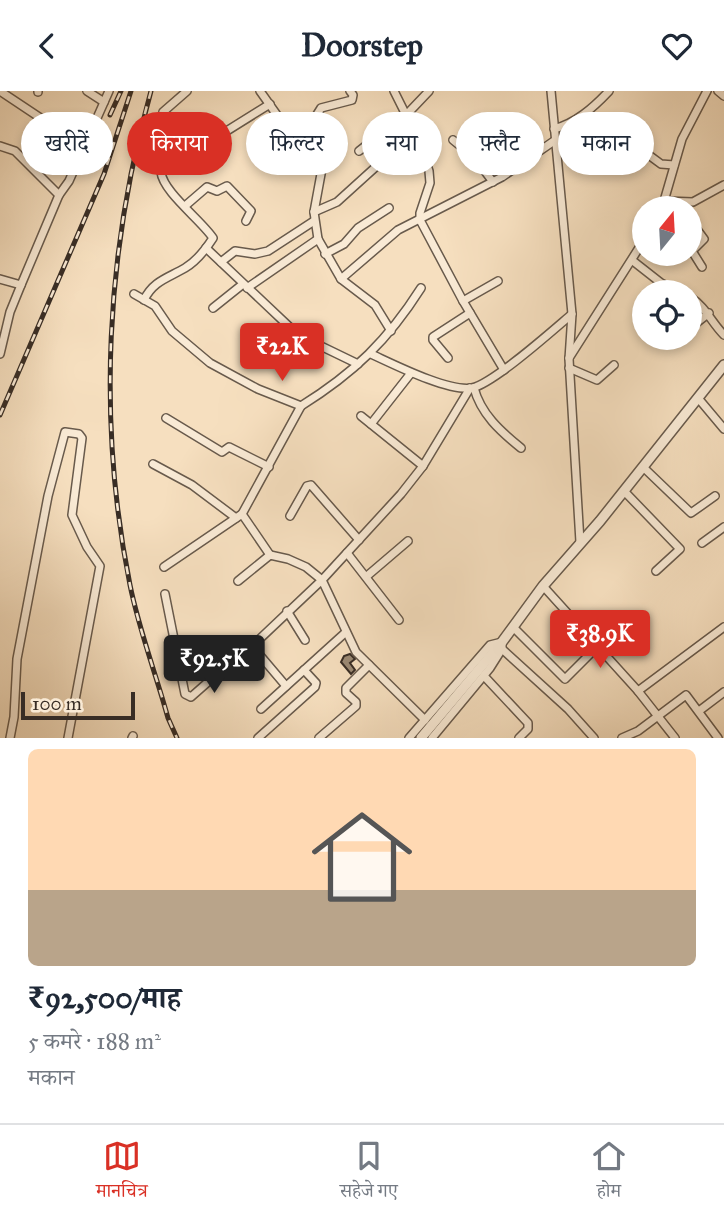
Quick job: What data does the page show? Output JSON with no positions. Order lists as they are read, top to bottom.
{
  "scale_bar": "100 m",
  "north": "top",
  "page": {
    "header": "Doorstep",
    "chip": [
      "खरीदें",
      "किराया",
      "फ़िल्टर",
      "नया",
      "फ़्लैट",
      "मकान"
    ],
    "price": ["₹22K", "₹38.9K", "₹92.5K"],
    "scale": "100 m",
    "list": [
      {
        "name": "₹92,500/माह",
        "note": "5 कमरे · 188 m² · मकान"
      }
    ],
    "tabs": ["मानचित्र", "सहेजे गए", "होम"]
  }
}
